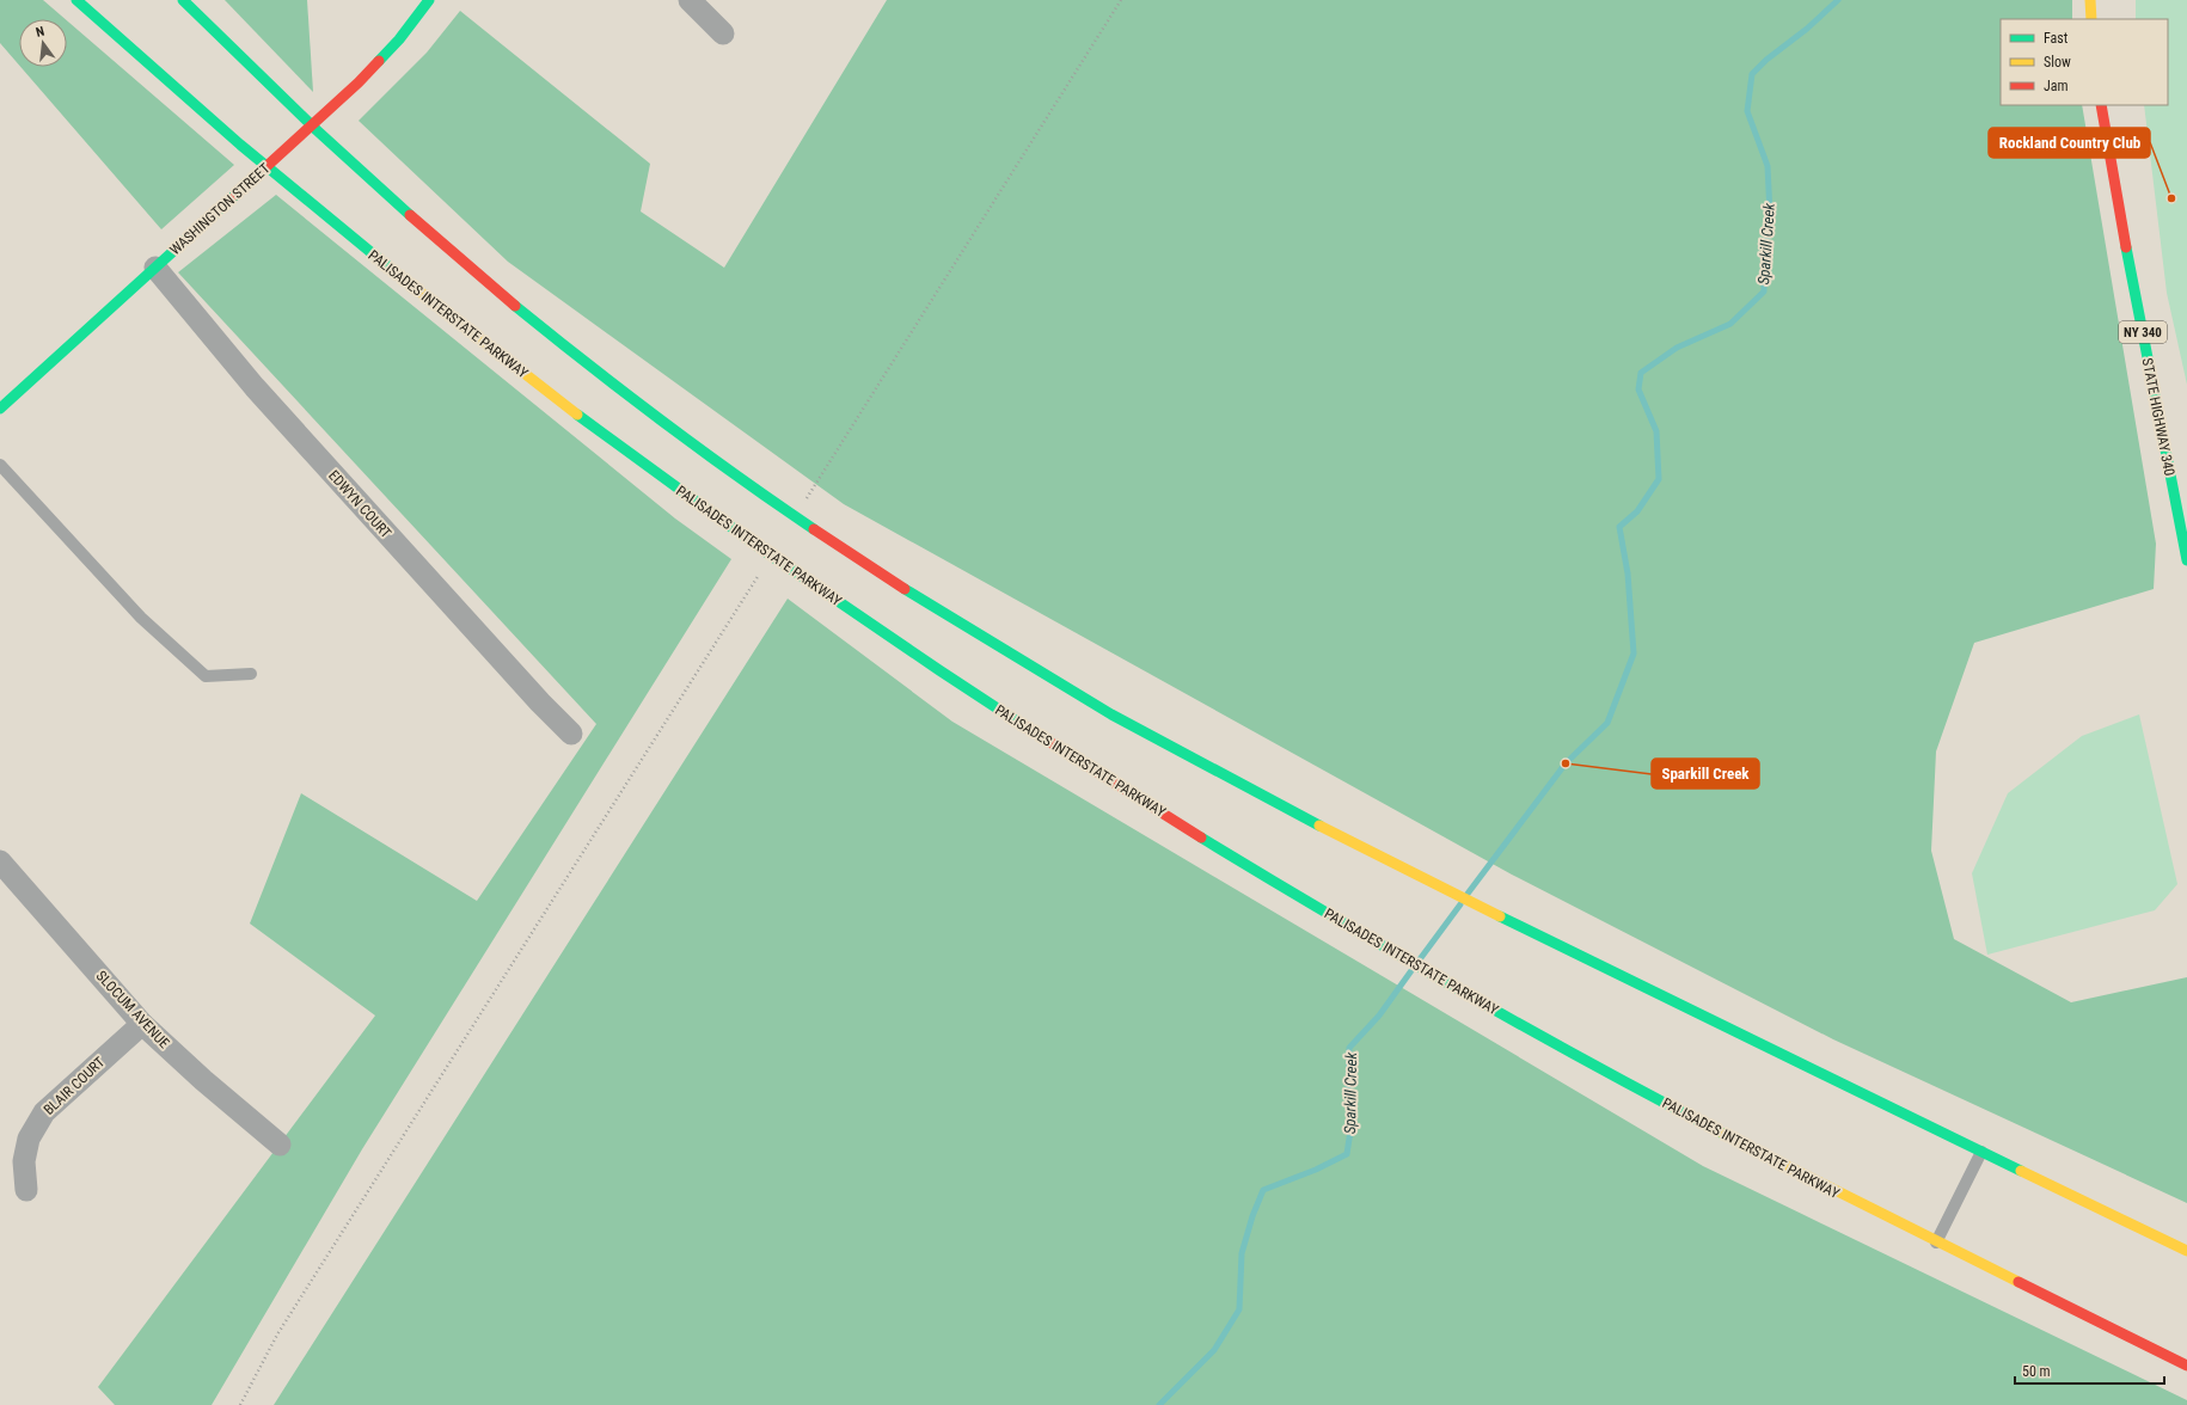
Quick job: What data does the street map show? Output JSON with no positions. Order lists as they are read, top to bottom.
{
  "streets": {
    "main road": [
      "WASHINGTON STREET",
      "PALISADES INTERSTATE PARKWAY",
      "NY 340",
      "STATE HIGHWAY 340"
    ],
    "street": ["EDWYN COURT", "SLOCUM AVENUE", "BLAIR COURT"]
  },
  "crossings": [
    ["WASHINGTON STREET", "EDWYN COURT"],
    ["SLOCUM AVENUE", "BLAIR COURT"]
  ],
  "water": ["Sparkill Creek"],
  "places": ["Rockland Country Club", "Sparkill Creek"],
  "legend": ["Fast", "Slow", "Jam"],
  "scale_bar": "50 m",
  "north": "top"
}
